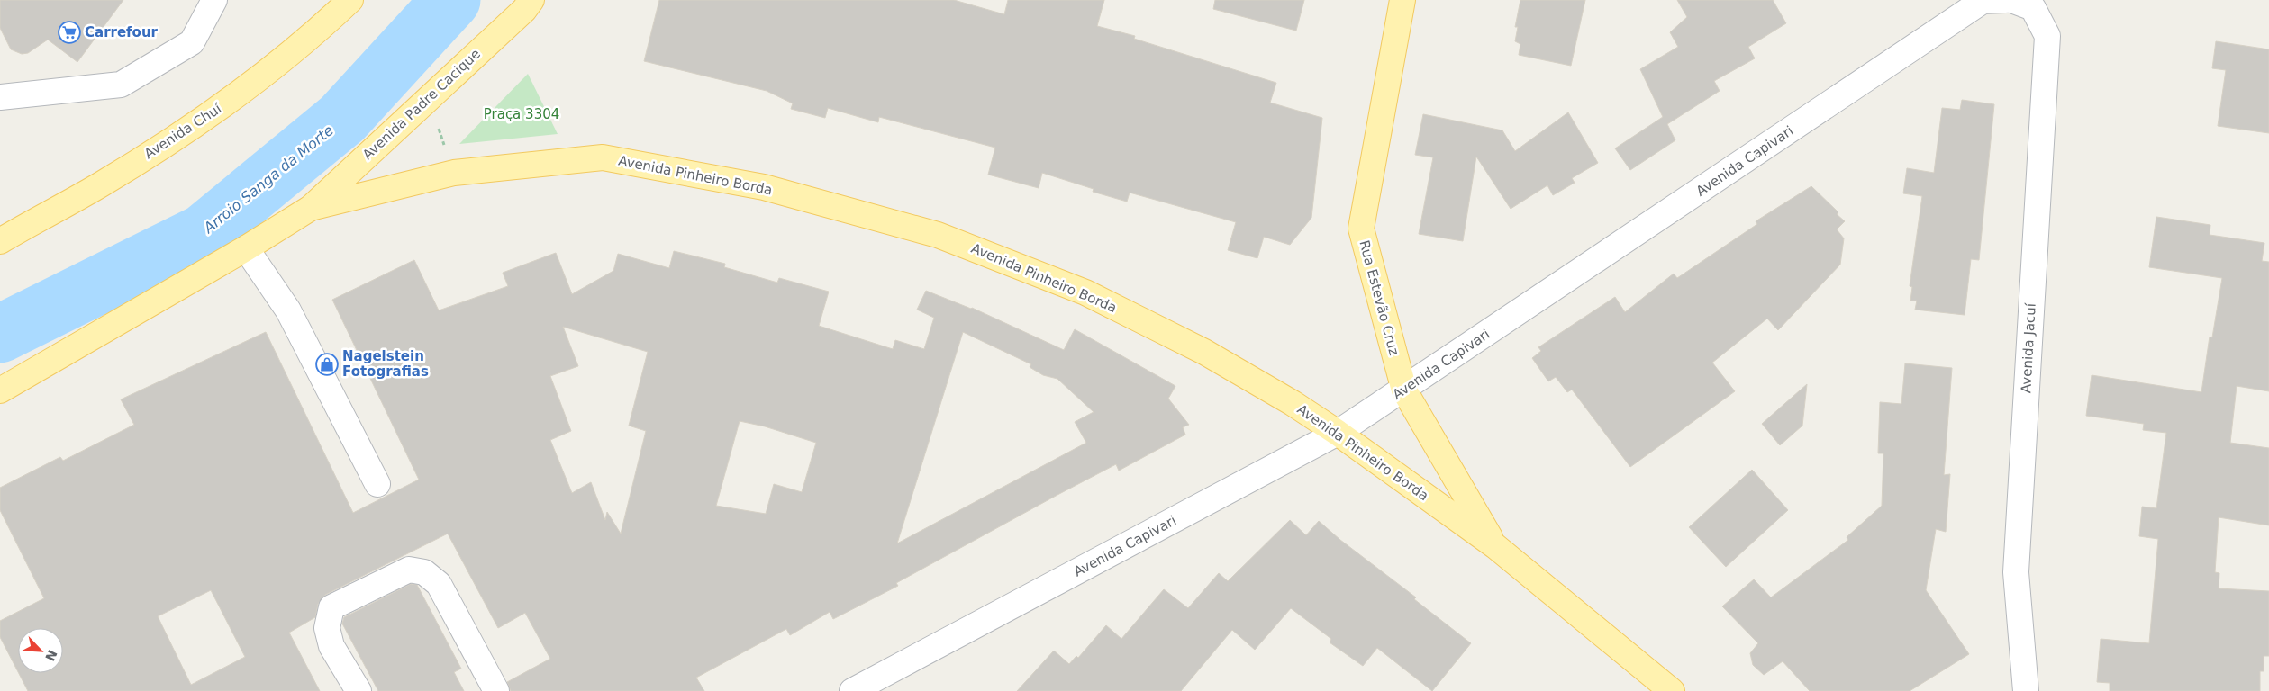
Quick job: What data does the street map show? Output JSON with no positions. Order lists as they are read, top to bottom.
{
  "streets": {
    "main road": [
      "Avenida Padre Cacique",
      "Avenida Chuí",
      "Avenida Pinheiro Borda",
      "Rua Estevão Cruz"
    ],
    "street": ["Avenida Capivari", "Avenida Jacuí"]
  },
  "crossings": [
    ["Avenida Padre Cacique", "Avenida Pinheiro Borda"],
    ["Avenida Capivari", "Avenida Pinheiro Borda"],
    ["Avenida Capivari", "Rua Estevão Cruz"],
    ["Avenida Pinheiro Borda", "Rua Estevão Cruz"]
  ],
  "water": ["Arroio Sanga da Morte"],
  "parks": ["Praça 3304"],
  "places": {
    "supermarket": ["Carrefour"],
    "shop": ["Nagelstein Fotografias"]
  },
  "north": "bottom right"
}
